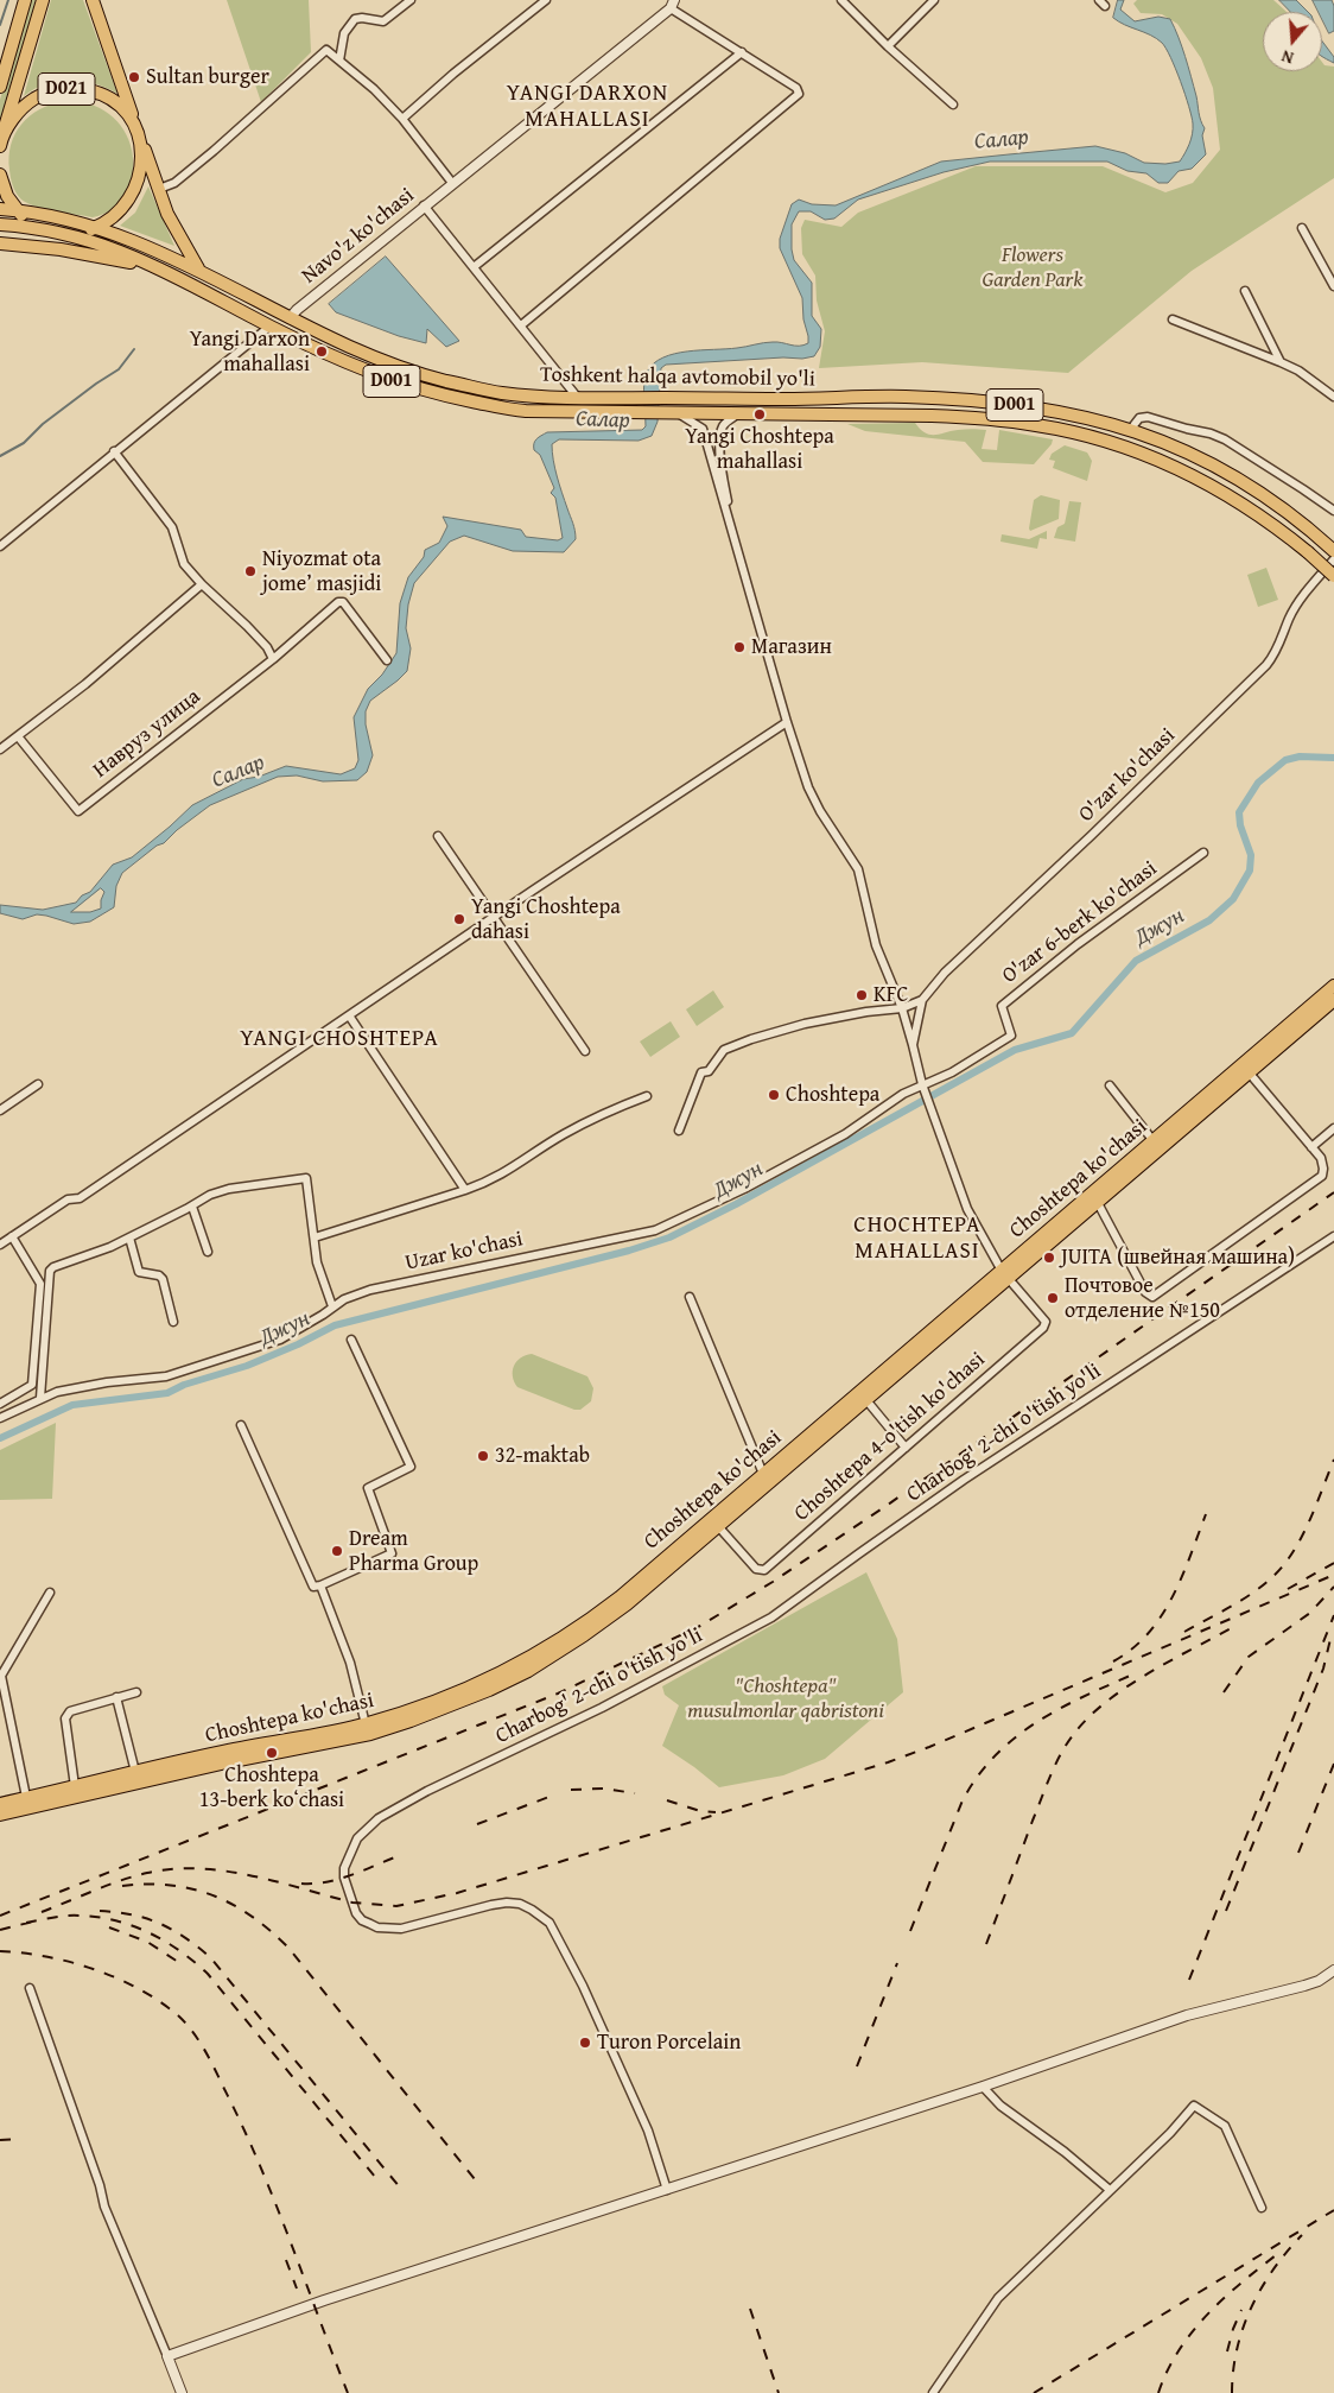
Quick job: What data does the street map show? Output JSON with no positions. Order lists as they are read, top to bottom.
{
  "streets": {
    "main road": [
      "D021",
      "Toshkent halqa avtomobil yo'li",
      "D001",
      "Choshtepa ko'chasi"
    ],
    "street": [
      "Navo'z ko'chasi",
      "Навруз улица",
      "O'zar ko'chasi",
      "O'zar 6-berk ko'chasi",
      "Uzar ko'chasi",
      "Charbog' 2-chi o'tish yo'li",
      "Choshtepa 4-o'tish ko'chasi"
    ]
  },
  "crossings": [
    ["D021", "Toshkent halqa avtomobil yo'li"],
    ["Navo'z ko'chasi", "Toshkent halqa avtomobil yo'li"],
    ["Toshkent halqa avtomobil yo'li", "D001"],
    ["O'zar 6-berk ko'chasi", "Uzar ko'chasi"],
    ["Choshtepa ko'chasi", "Choshtepa 4-o'tish ko'chasi"]
  ],
  "districts": ["YANGI DARXON MAHALLASI", "YANGI CHOSHTEPA", "CHOCHTEPA MAHALLASI"],
  "water": ["Салар", "Джун"],
  "parks": ["Flowers Garden Park", "\"Choshtepa\" musulmonlar qabristoni"],
  "places": [
    "Sultan burger",
    "Yangi Darxon mahallasi",
    "Yangi Choshtepa mahallasi",
    "Niyozmat ota jome’ masjidi",
    "Магазин",
    "Yangi Choshtepa dahasi",
    "KFC",
    "Choshtepa",
    "JUITA (швейная машина)",
    "Почтовое отделение №150",
    "32-maktab",
    "Dream Pharma Group",
    "Choshtepa 13-berk koʻchasi",
    "Turon Porcelain"
  ],
  "north": "bottom"
}
